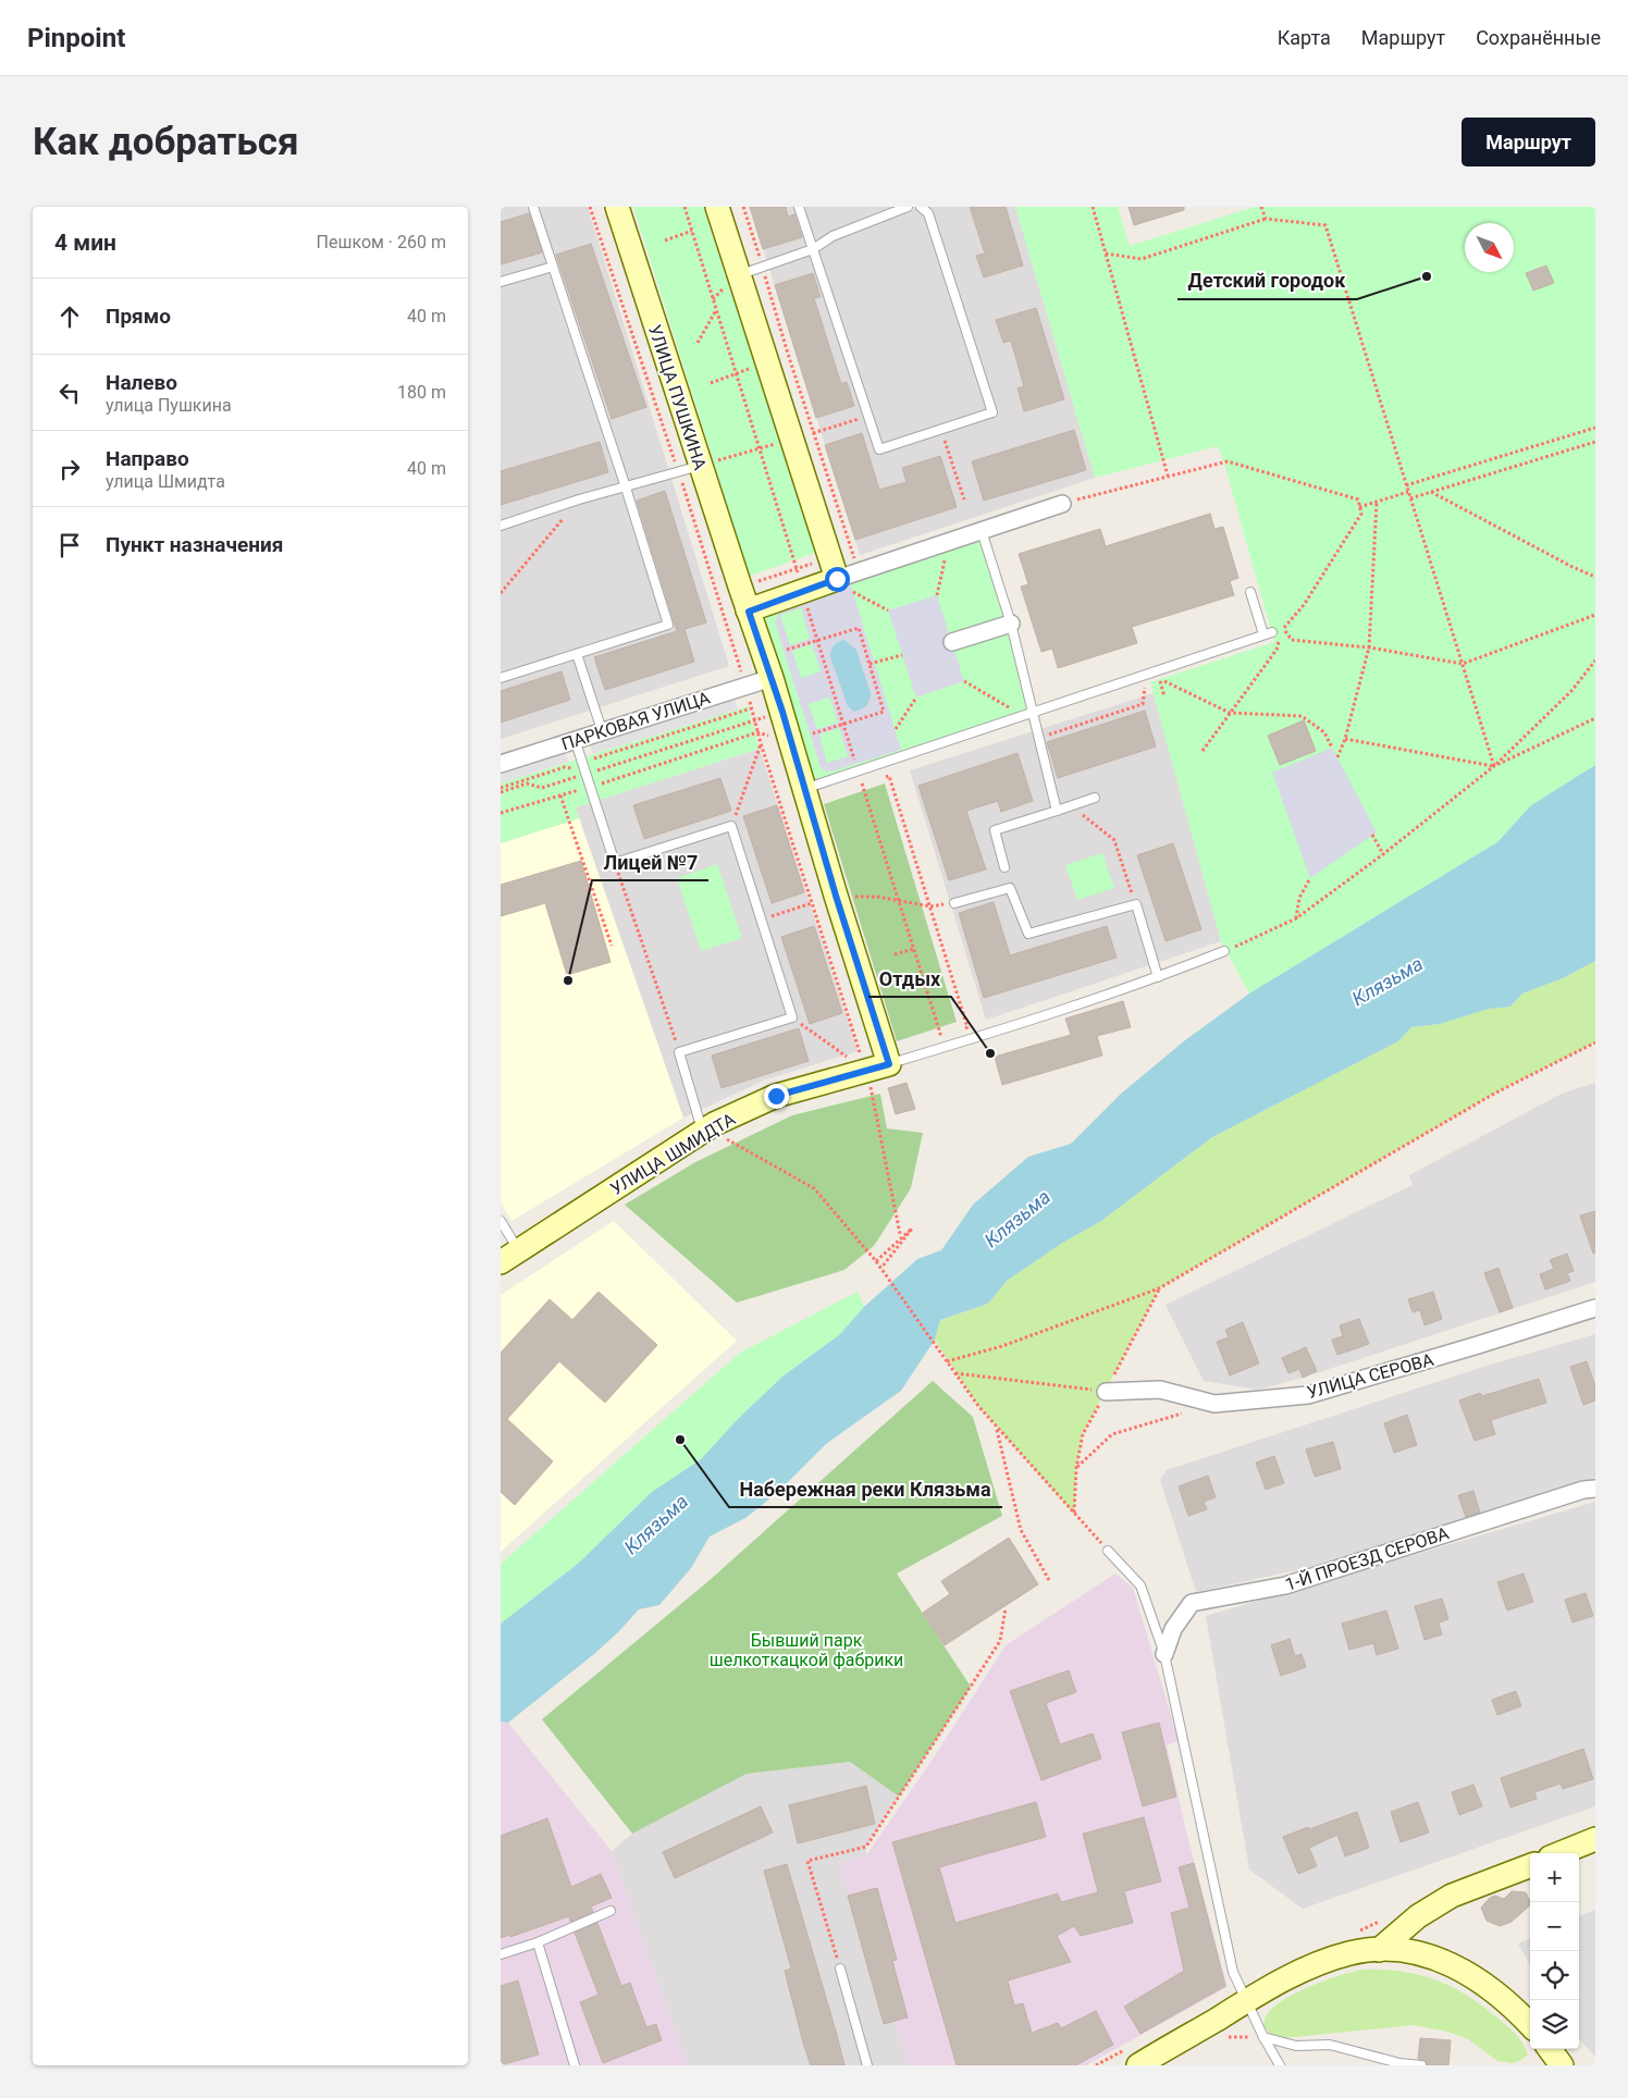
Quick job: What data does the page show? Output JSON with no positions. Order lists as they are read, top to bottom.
{
  "streets": {
    "street": [
      "УЛИЦА ПУШКИНА",
      "ПАРКОВАЯ УЛИЦА",
      "УЛИЦА ШМИДТА",
      "УЛИЦА СЕРОВА",
      "1-Й ПРОЕЗД СЕРОВА"
    ]
  },
  "water": ["Клязьма"],
  "parks": ["Бывший парк шелкоткацкой фабрики"],
  "places": [
    "Детский городок",
    "Лицей №7",
    "Отдых",
    "Набережная реки Клязьма"
  ],
  "north": "bottom right",
  "page": {
    "header": "Pinpoint",
    "nav": ["Карта", "Маршрут", "Сохранённые"],
    "buttons": "Маршрут",
    "title": "Как добраться",
    "heading": ["4 мин", "Пешком · 260 m"],
    "list": [
      ["Прямо", "40 m"],
      ["Налево", "улица Пушкина", "180 m"],
      ["Направо", "улица Шмидта", "40 m"],
      "Пункт назначения"
    ],
    "map_buttons": ["+", "−"]
  }
}
